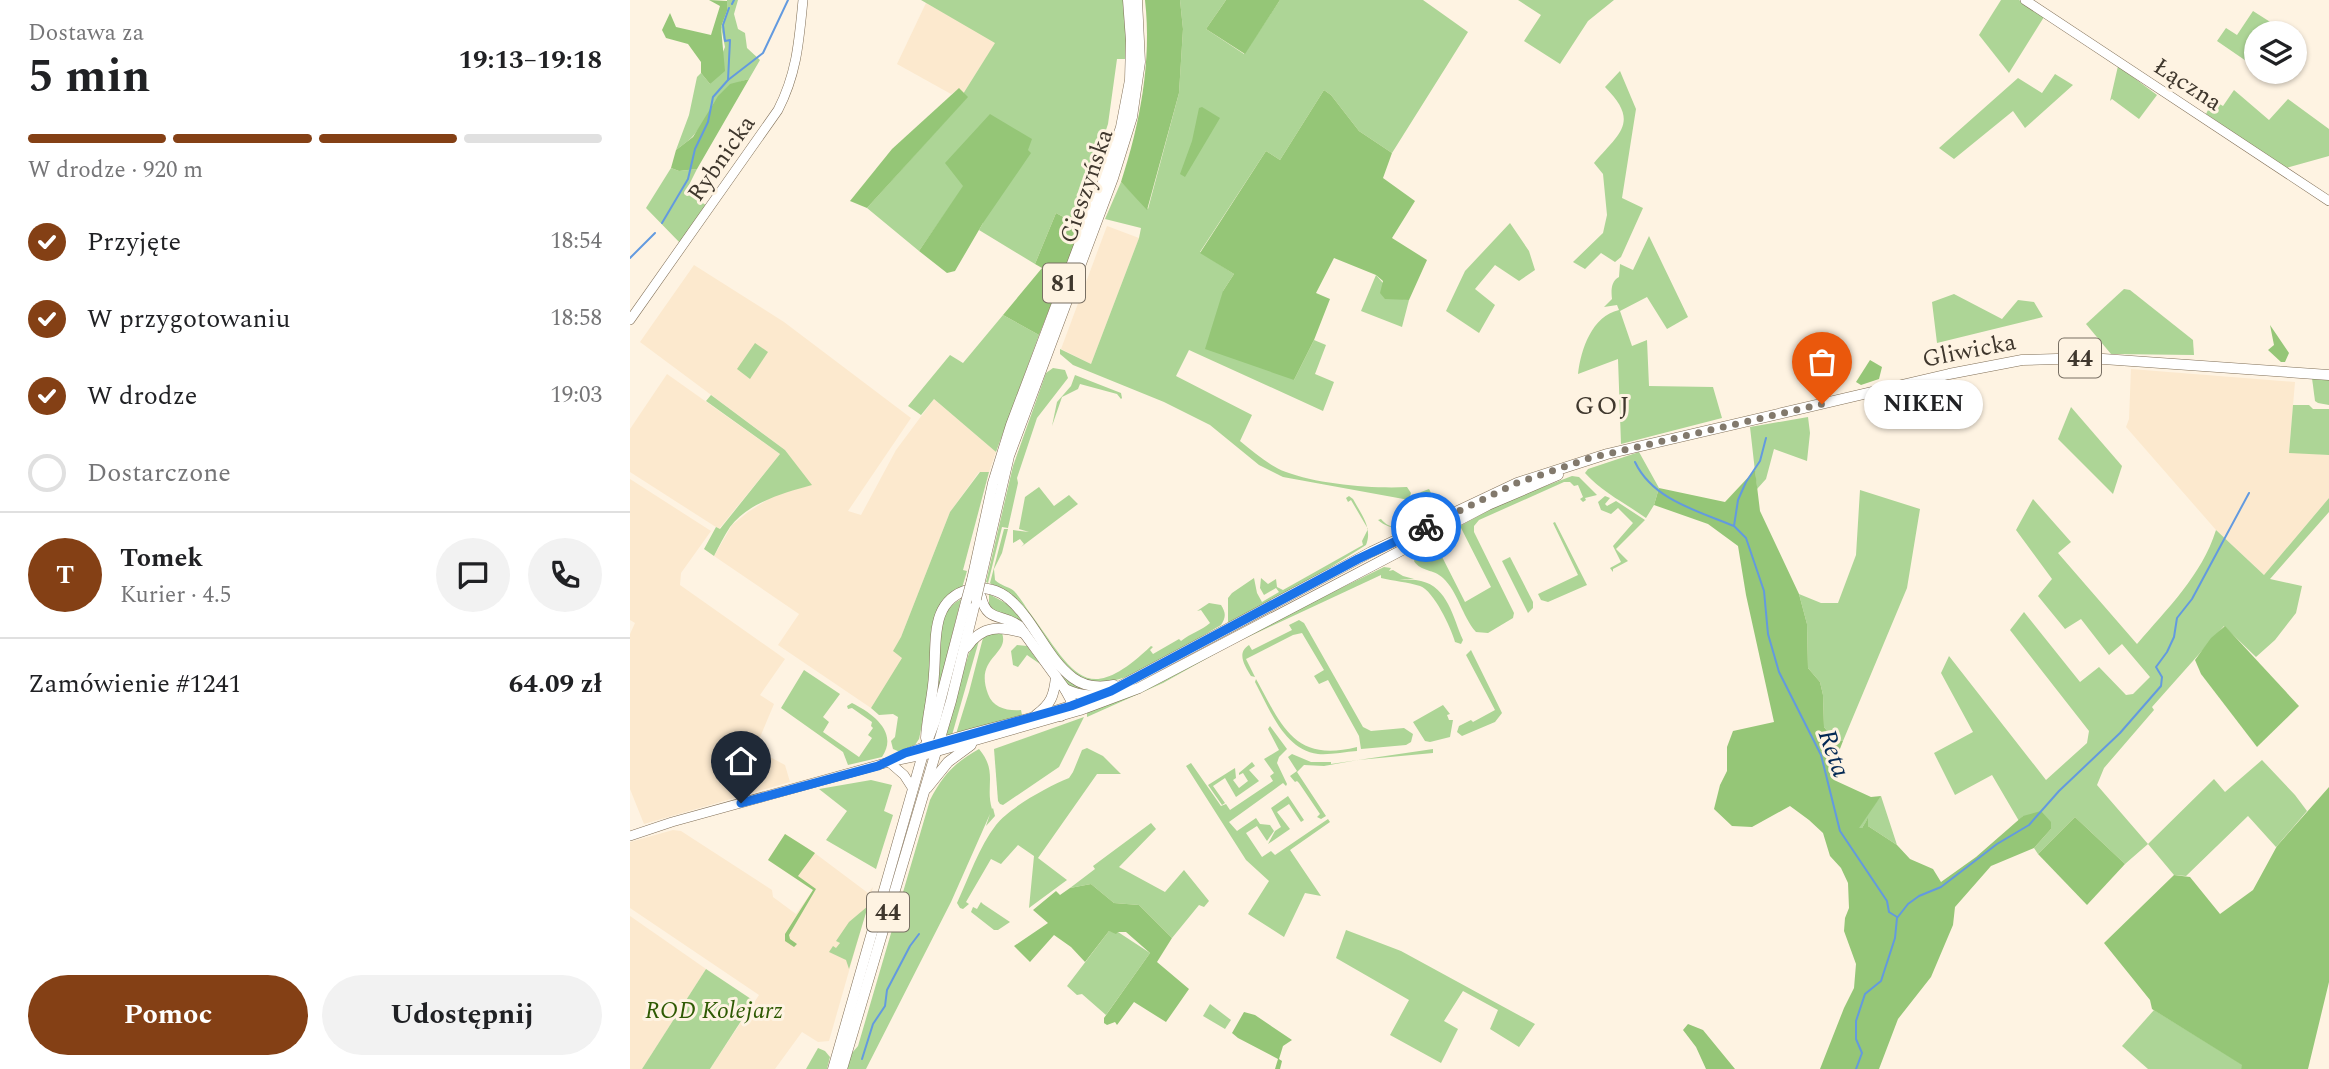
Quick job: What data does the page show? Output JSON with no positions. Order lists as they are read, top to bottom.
{
  "streets": {
    "main road": [
      "Cieszyńska",
      "81",
      "Gliwicka",
      "44"
    ],
    "street": ["Łączna", "Rybnicka"]
  },
  "crossings": [
    ["Cieszyńska", "81"],
    ["81", "Gliwicka"],
    ["81", "44"],
    ["Gliwicka", "44"]
  ],
  "districts": ["GOJ"],
  "water": ["Reta"],
  "parks": ["ROD Kolejarz"],
  "places": ["NIKEN"],
  "page": {
    "heading": ["5 min", "Dostawa za", "19:13–19:18"],
    "panel": [
      "Tomek",
      "Kurier · 4.5",
      "Zamówienie #1241",
      "64.09 zł"
    ],
    "bar": "W drodze · 920 m",
    "list": [
      ["Przyjęte", "18:54"],
      ["W przygotowaniu", "18:58"],
      ["W drodze", "19:03"],
      "Dostarczone"
    ],
    "bubble": "NIKEN",
    "round": "T",
    "buttons": ["Pomoc", "Udostępnij"]
  }
}
